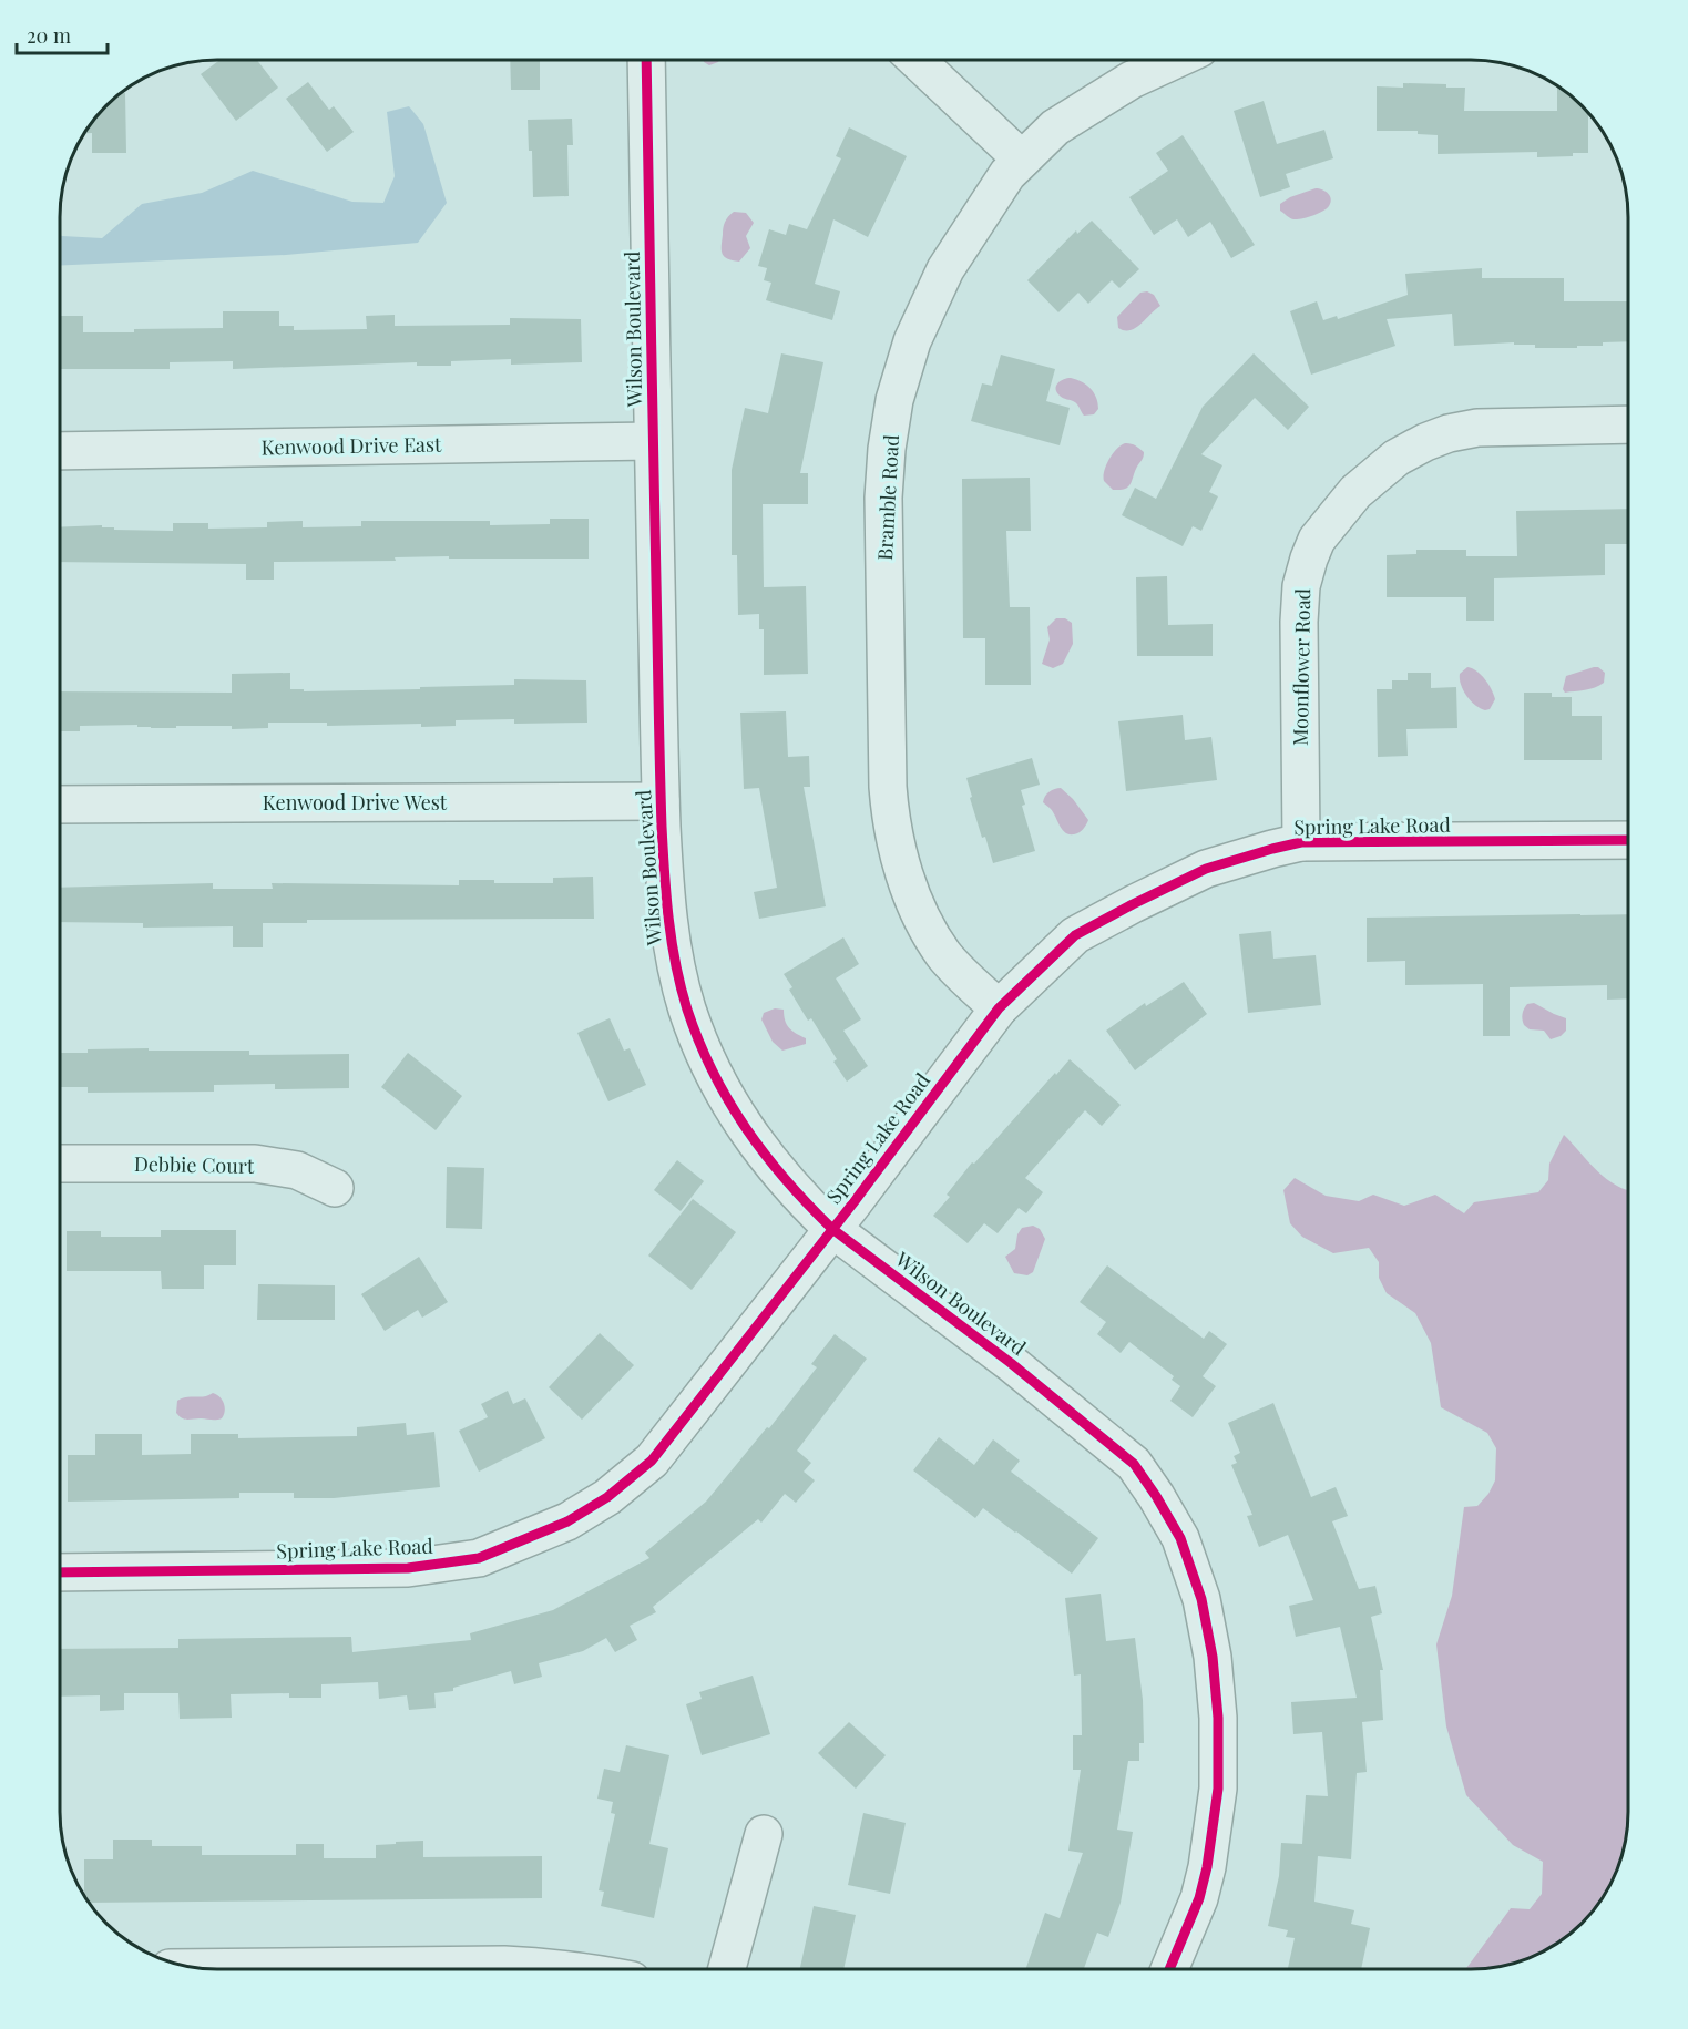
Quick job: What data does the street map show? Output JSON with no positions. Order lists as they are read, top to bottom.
{
  "streets": {
    "street": [
      "Wilson Boulevard",
      "Kenwood Drive East",
      "Bramble Road",
      "Moonflower Road",
      "Kenwood Drive West",
      "Spring Lake Road",
      "Debbie Court"
    ]
  },
  "crossings": [
    ["Wilson Boulevard", "Kenwood Drive East"],
    ["Wilson Boulevard", "Kenwood Drive West"],
    ["Wilson Boulevard", "Spring Lake Road"],
    ["Bramble Road", "Spring Lake Road"],
    ["Moonflower Road", "Spring Lake Road"]
  ],
  "scale_bar": "20 m"
}
